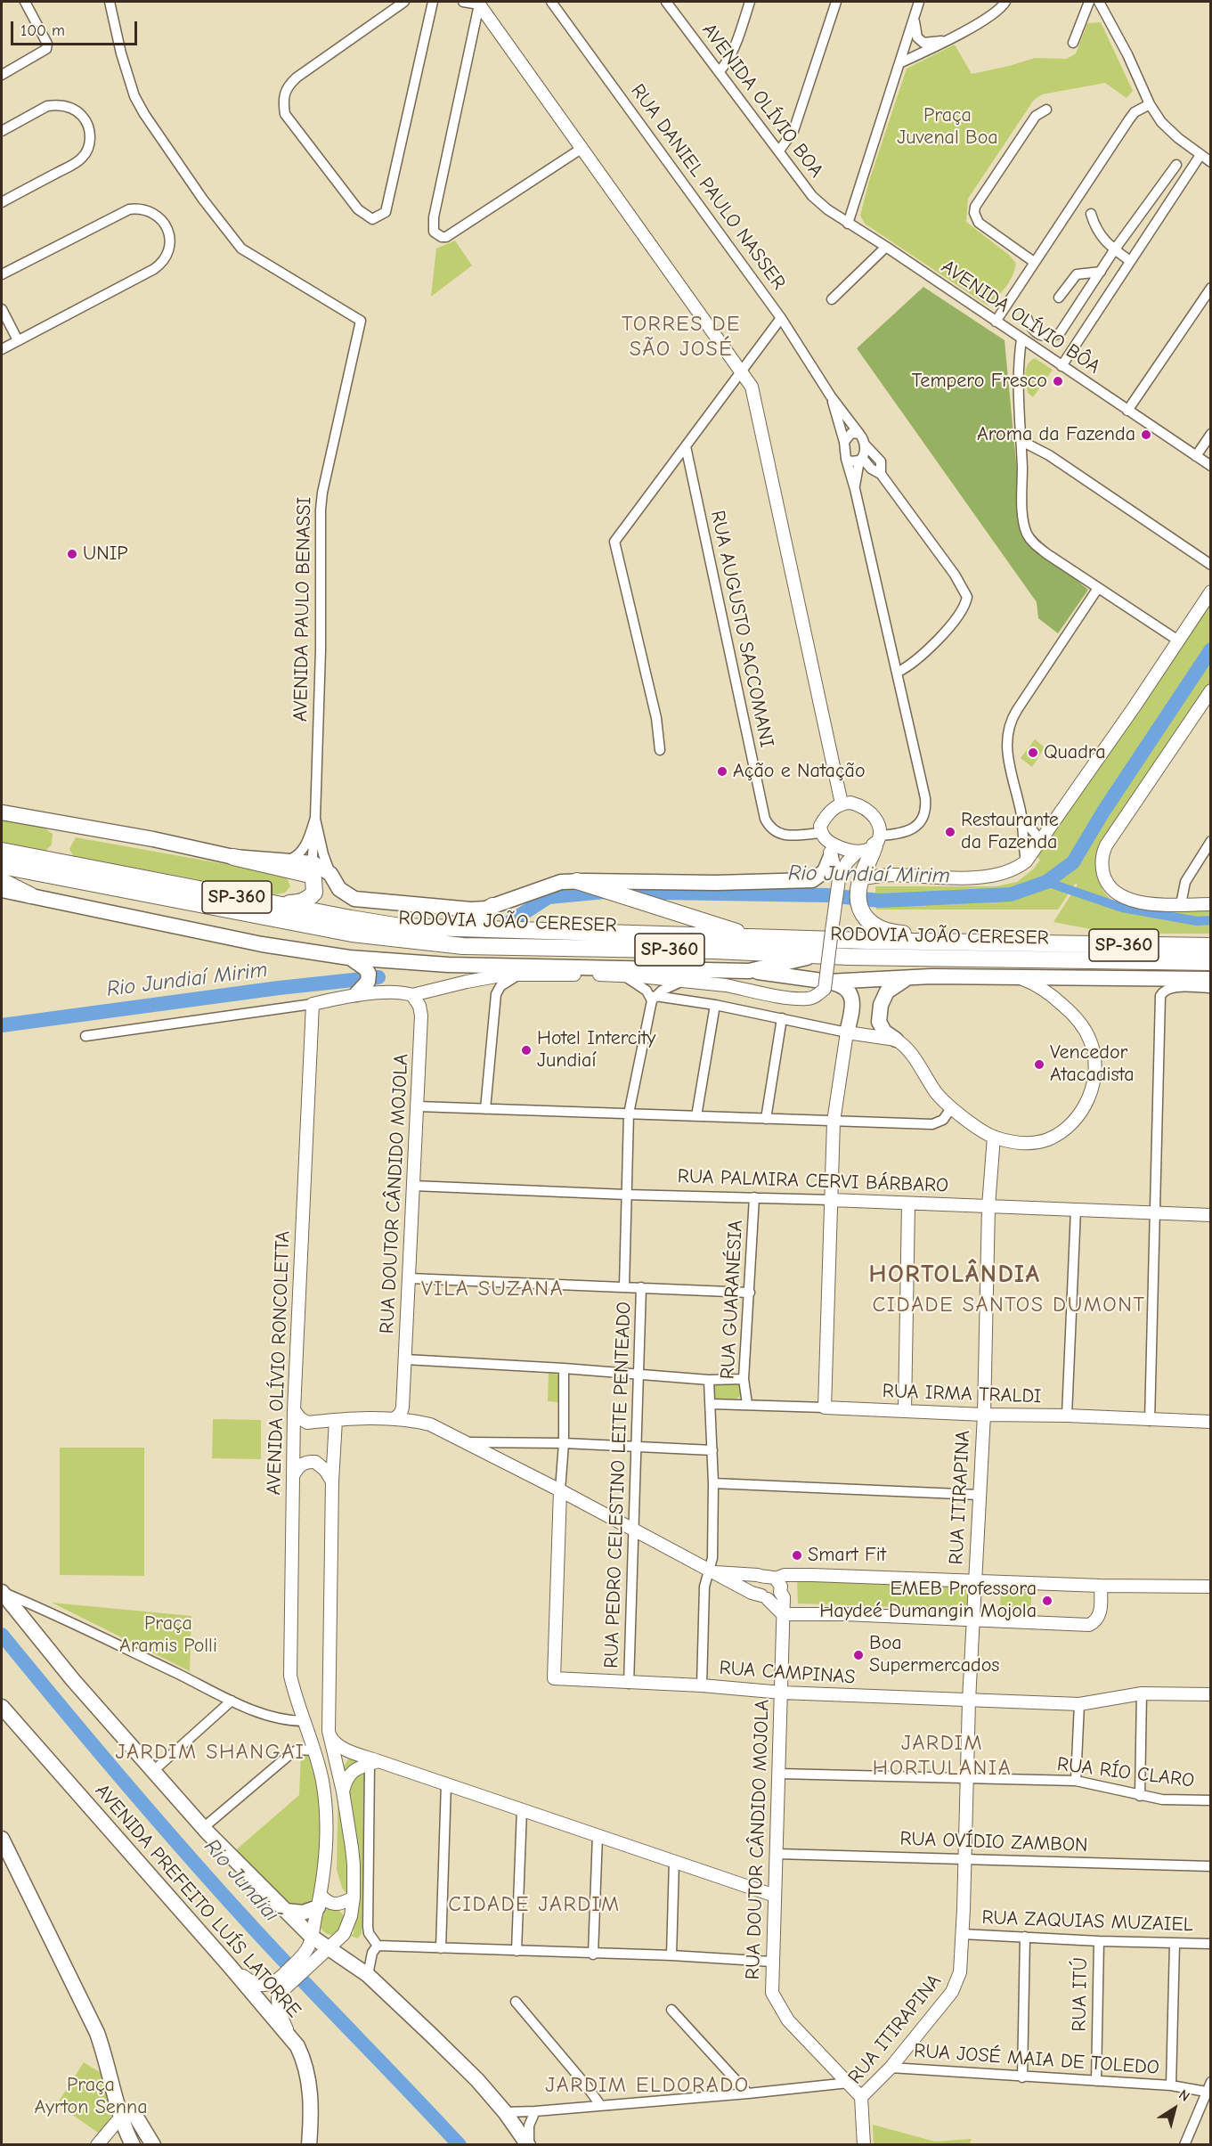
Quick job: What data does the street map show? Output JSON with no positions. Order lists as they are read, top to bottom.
{
  "streets": {
    "highway": ["SP-360", "RODOVIA JOÃO CERESER"],
    "main road": ["AVENIDA PREFEITO LUÍS LATORRE"],
    "street": [
      "AVENIDA OLÍVIO BOA",
      "RUA DANIEL PAULO NASSER",
      "AVENIDA OLÍVIO BÔA",
      "AVENIDA PAULO BENASSI",
      "RUA AUGUSTO SACCOMANI",
      "RUA PALMIRA CERVI BÁRBARO",
      "RUA DOUTOR CÂNDIDO MOJOLA",
      "RUA GUARANÉSIA",
      "AVENIDA OLÍVIO RONCOLETTA",
      "RUA IRMA TRALDI",
      "RUA PEDRO CELESTINO LEITE PENTEADO",
      "RUA ITIRAPINA",
      "RUA CAMPINAS",
      "RUA RÍO CLARO",
      "RUA OVÍDIO ZAMBON",
      "RUA ZAQUIAS MUZAIEL",
      "RUA ITÚ",
      "RUA JOSÉ MAIA DE TOLEDO"
    ]
  },
  "crossings": [
    ["AVENIDA OLÍVIO BOA", "AVENIDA OLÍVIO BÔA"],
    ["RUA PALMIRA CERVI BÁRBARO", "RUA DOUTOR CÂNDIDO MOJOLA"],
    ["RUA PALMIRA CERVI BÁRBARO", "RUA GUARANÉSIA"],
    ["RUA PALMIRA CERVI BÁRBARO", "RUA ITIRAPINA"],
    ["RUA DOUTOR CÂNDIDO MOJOLA", "RUA ITIRAPINA"],
    ["RUA DOUTOR CÂNDIDO MOJOLA", "RUA CAMPINAS"],
    ["RUA DOUTOR CÂNDIDO MOJOLA", "RUA RÍO CLARO"],
    ["RUA DOUTOR CÂNDIDO MOJOLA", "RUA OVÍDIO ZAMBON"],
    ["RUA GUARANÉSIA", "RUA IRMA TRALDI"],
    ["RUA IRMA TRALDI", "RUA ITIRAPINA"],
    ["RUA PEDRO CELESTINO LEITE PENTEADO", "RUA CAMPINAS"],
    ["RUA ITIRAPINA", "RUA CAMPINAS"],
    ["RUA ITIRAPINA", "RUA RÍO CLARO"],
    ["RUA ITIRAPINA", "RUA OVÍDIO ZAMBON"],
    ["RUA ITIRAPINA", "RUA ZAQUIAS MUZAIEL"],
    ["RUA ITIRAPINA", "RUA JOSÉ MAIA DE TOLEDO"],
    ["RUA ZAQUIAS MUZAIEL", "RUA ITÚ"],
    ["RUA ITÚ", "RUA JOSÉ MAIA DE TOLEDO"]
  ],
  "districts": [
    "TORRES DE SÃO JOSÉ",
    "HORTOLÂNDIA",
    "VILA SUZANA",
    "CIDADE SANTOS DUMONT",
    "JARDIM HORTULANIA",
    "JARDIM SHANGAI",
    "CIDADE JARDIM",
    "JARDIM ELDORADO"
  ],
  "water": ["Rio Jundiaí Mirim", "Rio Jundiaí"],
  "parks": ["Praça Juvenal Boa", "Praça Aramis Polli", "Praça Ayrton Senna"],
  "places": [
    "Tempero Fresco",
    "Aroma da Fazenda",
    "UNIP",
    "Quadra",
    "Ação e Natação",
    "Restaurante da Fazenda",
    "Hotel Intercity Jundiaí",
    "Vencedor Atacadista",
    "Smart Fit",
    "EMEB Professora Haydeé Dumangin Mojola",
    "Boa Supermercados"
  ],
  "scale_bar": "100 m",
  "north": "top right"
}
